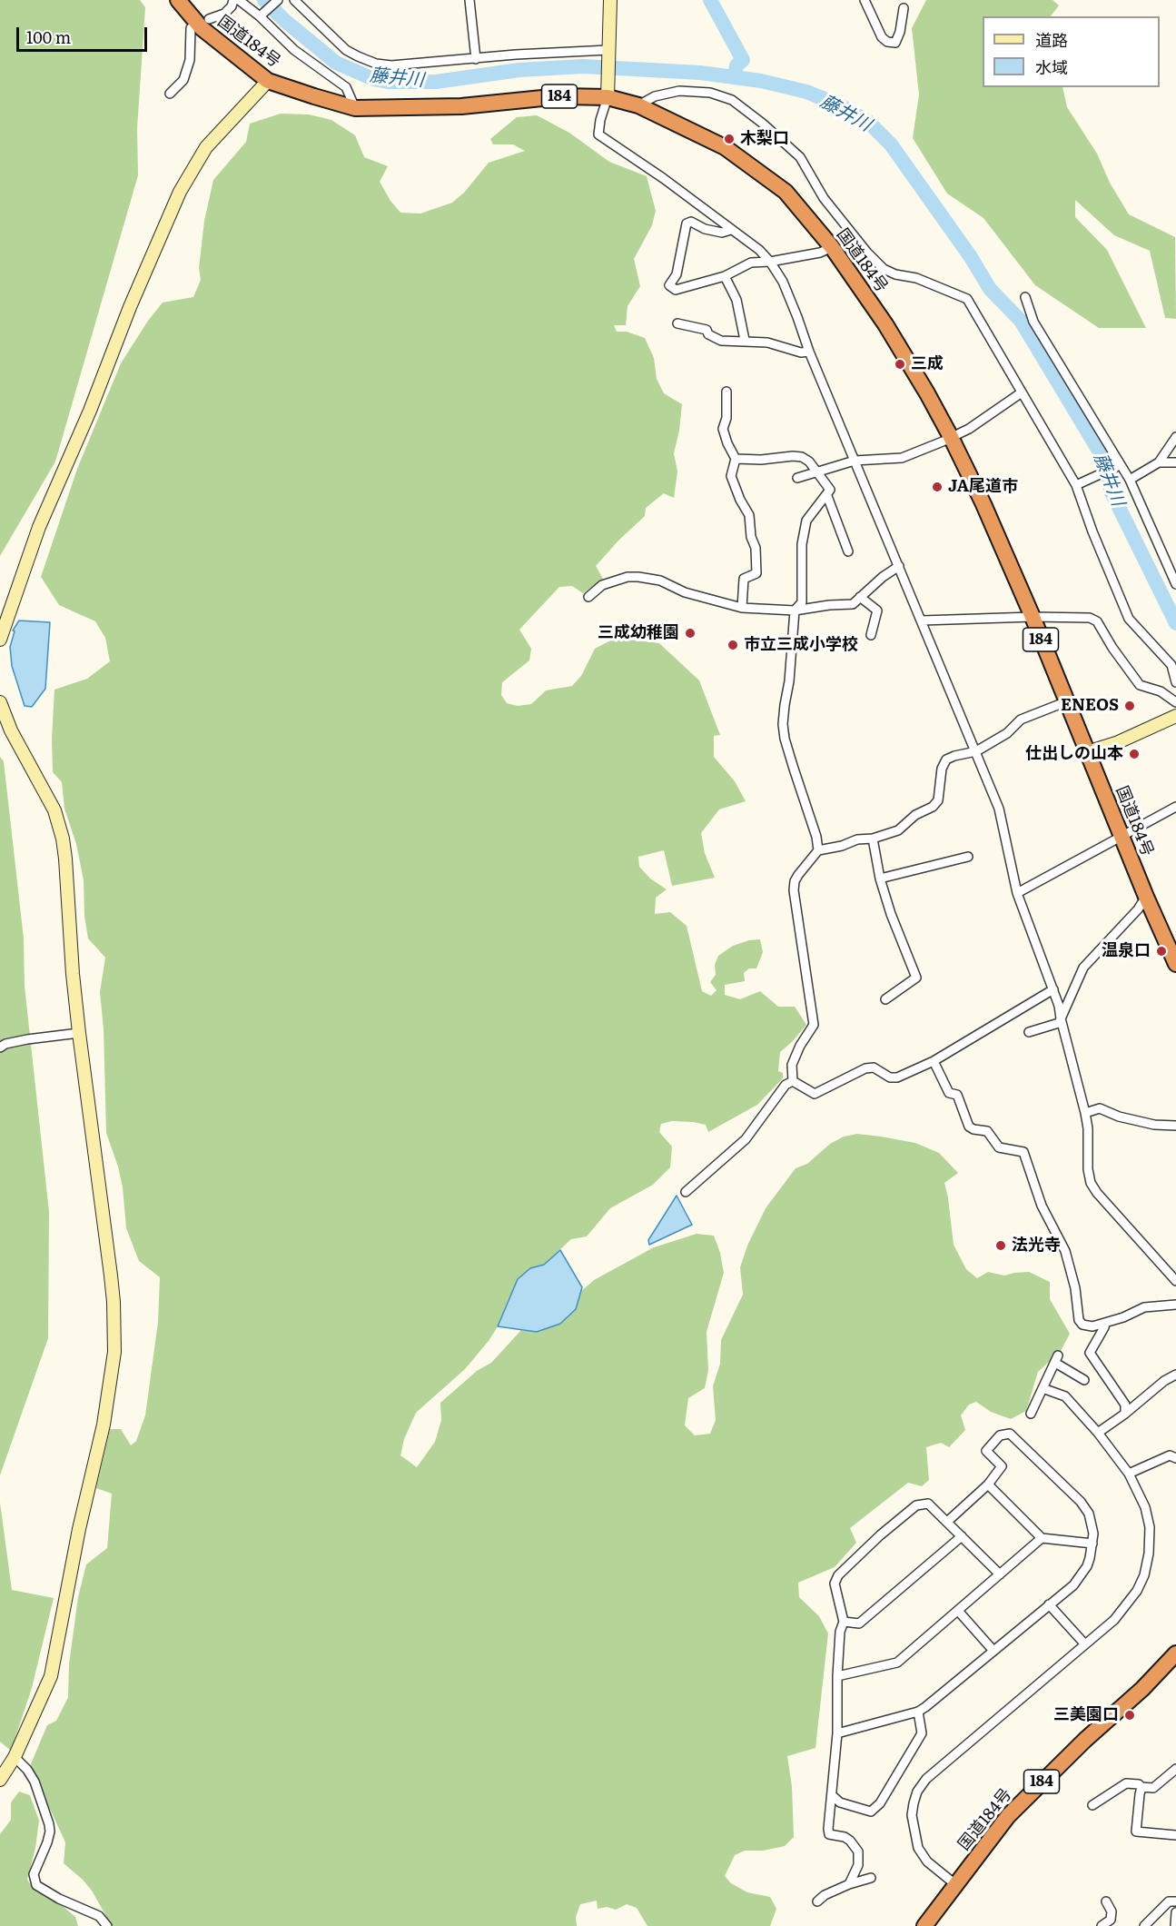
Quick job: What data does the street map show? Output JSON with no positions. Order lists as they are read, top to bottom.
{
  "streets": {
    "highway": ["国道184号", "184"]
  },
  "water": ["藤井川"],
  "places": [
    "木梨口",
    "三成",
    "JA尾道市",
    "三成幼稚園",
    "市立三成小学校",
    "ENEOS",
    "仕出しの山本",
    "温泉口",
    "法光寺",
    "三美園口"
  ],
  "legend": ["道路", "水域"],
  "scale_bar": "100 m"
}
